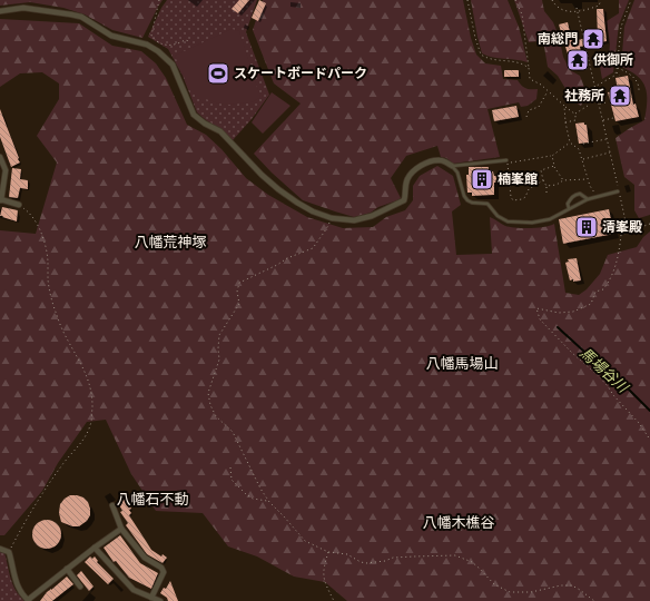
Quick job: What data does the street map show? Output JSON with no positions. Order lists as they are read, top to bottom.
{
  "districts": [
    "八幡荒神塚",
    "八幡馬場山",
    "八幡石不動",
    "八幡木樵谷"
  ],
  "water": ["馬場谷川"],
  "places": {
    "temple": ["南総門", "供御所", "社務所"],
    "sports": ["スケートボードパーク"],
    "building": ["楠峯館", "清峯殿"]
  }
}
